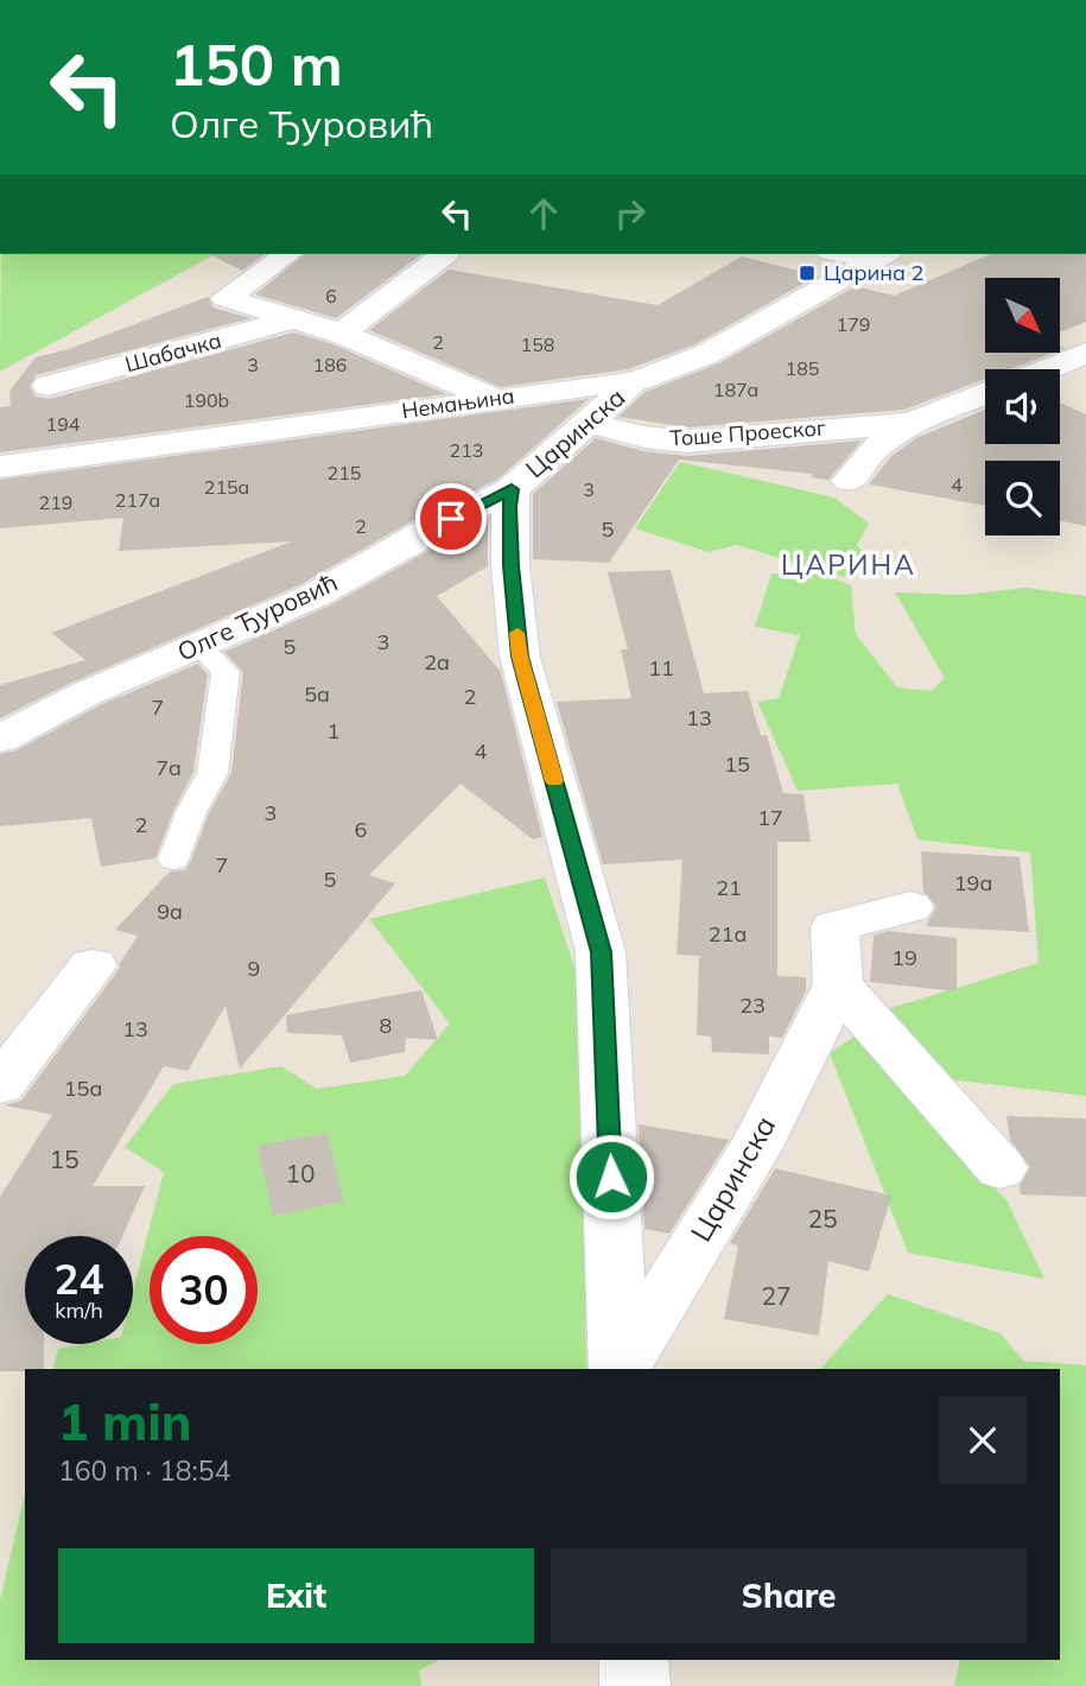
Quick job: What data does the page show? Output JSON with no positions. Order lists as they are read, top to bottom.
{
  "streets": {
    "street": [
      "Шабачка",
      "Немањина",
      "Царинска",
      "Тоше Проеског",
      "Олге Ђуровић"
    ]
  },
  "crossings": [
    ["Немањина", "Царинска"],
    ["Царинска", "Тоше Проеског"],
    ["Царинска", "Олге Ђуровић"]
  ],
  "districts": ["ЦАРИНА"],
  "places": {
    "transit": ["Царина 2"]
  },
  "house_numbers": [
    "6",
    "179",
    "2",
    "158",
    "3",
    "186",
    "185",
    "187a",
    "190b",
    "194",
    "213",
    "215",
    "4",
    "215a",
    "3",
    "217a",
    "219",
    "2",
    "5",
    "3",
    "5",
    "2a",
    "11",
    "5a",
    "2",
    "7",
    "13",
    "1",
    "4",
    "15",
    "7a",
    "3",
    "17",
    "2",
    "6",
    "7",
    "5",
    "19a",
    "21",
    "9a",
    "21a",
    "19",
    "9",
    "23",
    "8",
    "13",
    "15a",
    "15",
    "10",
    "25",
    "27"
  ],
  "north": "bottom right",
  "page": {
    "turn": ["150 m", "Олге Ђуровић"],
    "speed": "24 km/h",
    "limit": "30",
    "heading": ["1 min", "160 m · 18:54"],
    "buttons": ["Exit", "Share"]
  }
}
